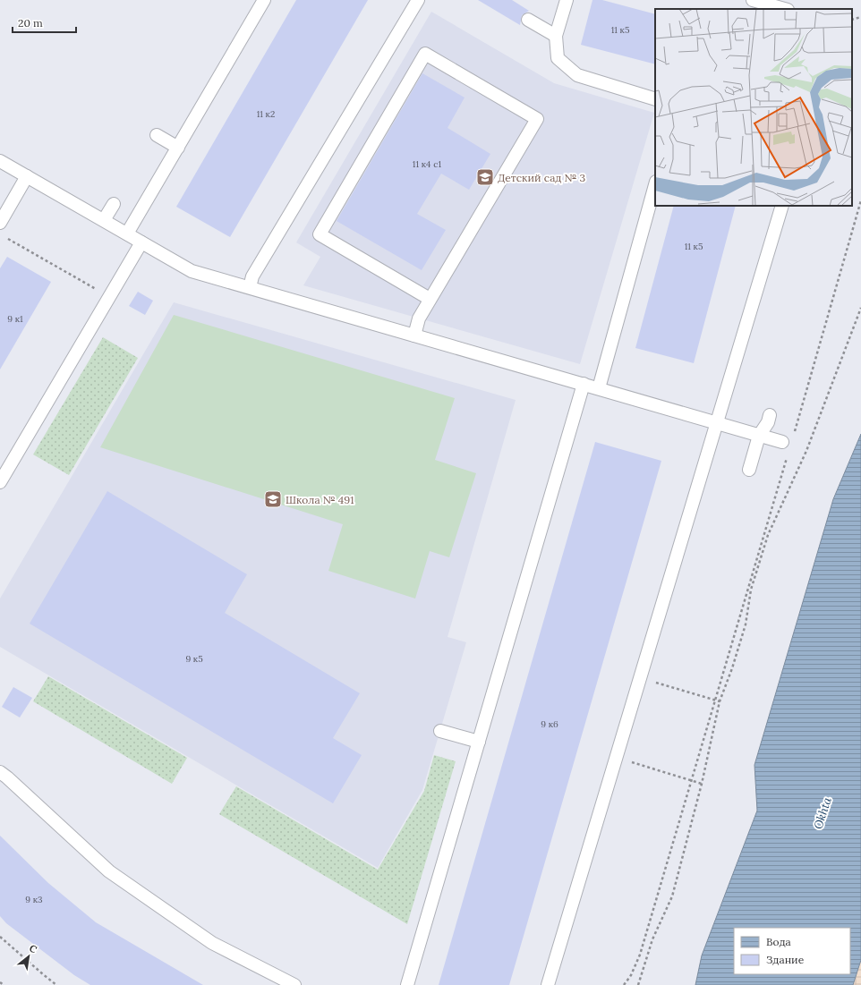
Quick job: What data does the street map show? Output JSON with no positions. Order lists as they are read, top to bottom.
{
  "water": ["Okhta"],
  "places": {
    "school or university": ["Детский сад № 3", "Школа № 491"]
  },
  "house_numbers": [
    "11 к5",
    "11 к2",
    "11 к4 с1",
    "11 к5",
    "9 к1",
    "9 к5",
    "9 к6",
    "9 к3"
  ],
  "legend": ["Вода", "Здание"],
  "scale_bar": "20 m",
  "north": "top right"
}
